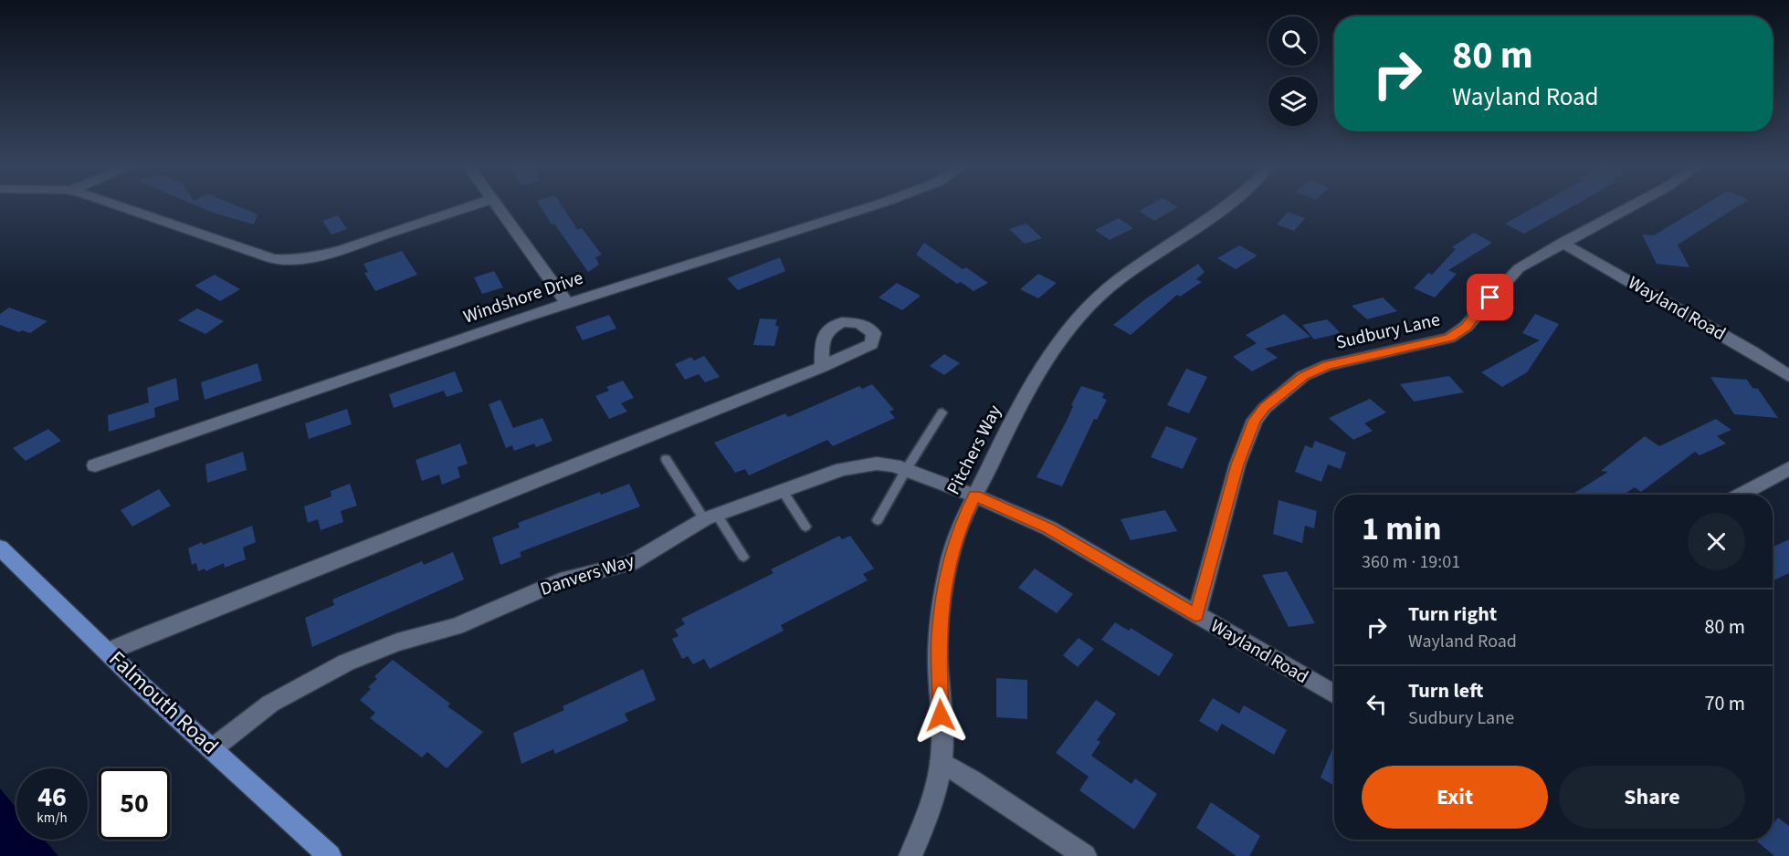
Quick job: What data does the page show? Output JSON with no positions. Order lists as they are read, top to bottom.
{
  "streets": {
    "main road": ["Falmouth Road"],
    "street": [
      "Windshore Drive",
      "Wayland Road",
      "Sudbury Lane",
      "Pitchers Way",
      "Danvers Way"
    ]
  },
  "crossings": [
    ["Wayland Road", "Sudbury Lane"],
    ["Wayland Road", "Pitchers Way"],
    ["Wayland Road", "Danvers Way"],
    ["Pitchers Way", "Danvers Way"],
    ["Danvers Way", "Falmouth Road"]
  ],
  "page": {
    "turn": ["80 m", "Wayland Road"],
    "heading": ["1 min", "360 m · 19:01"],
    "list": [
      {
        "name": "Turn right",
        "note": "Wayland Road",
        "value": "80 m"
      },
      {
        "name": "Turn left",
        "note": "Sudbury Lane",
        "value": "70 m"
      }
    ],
    "buttons": ["Exit", "Share"],
    "speed": "46 km/h",
    "limit": "50"
  }
}
